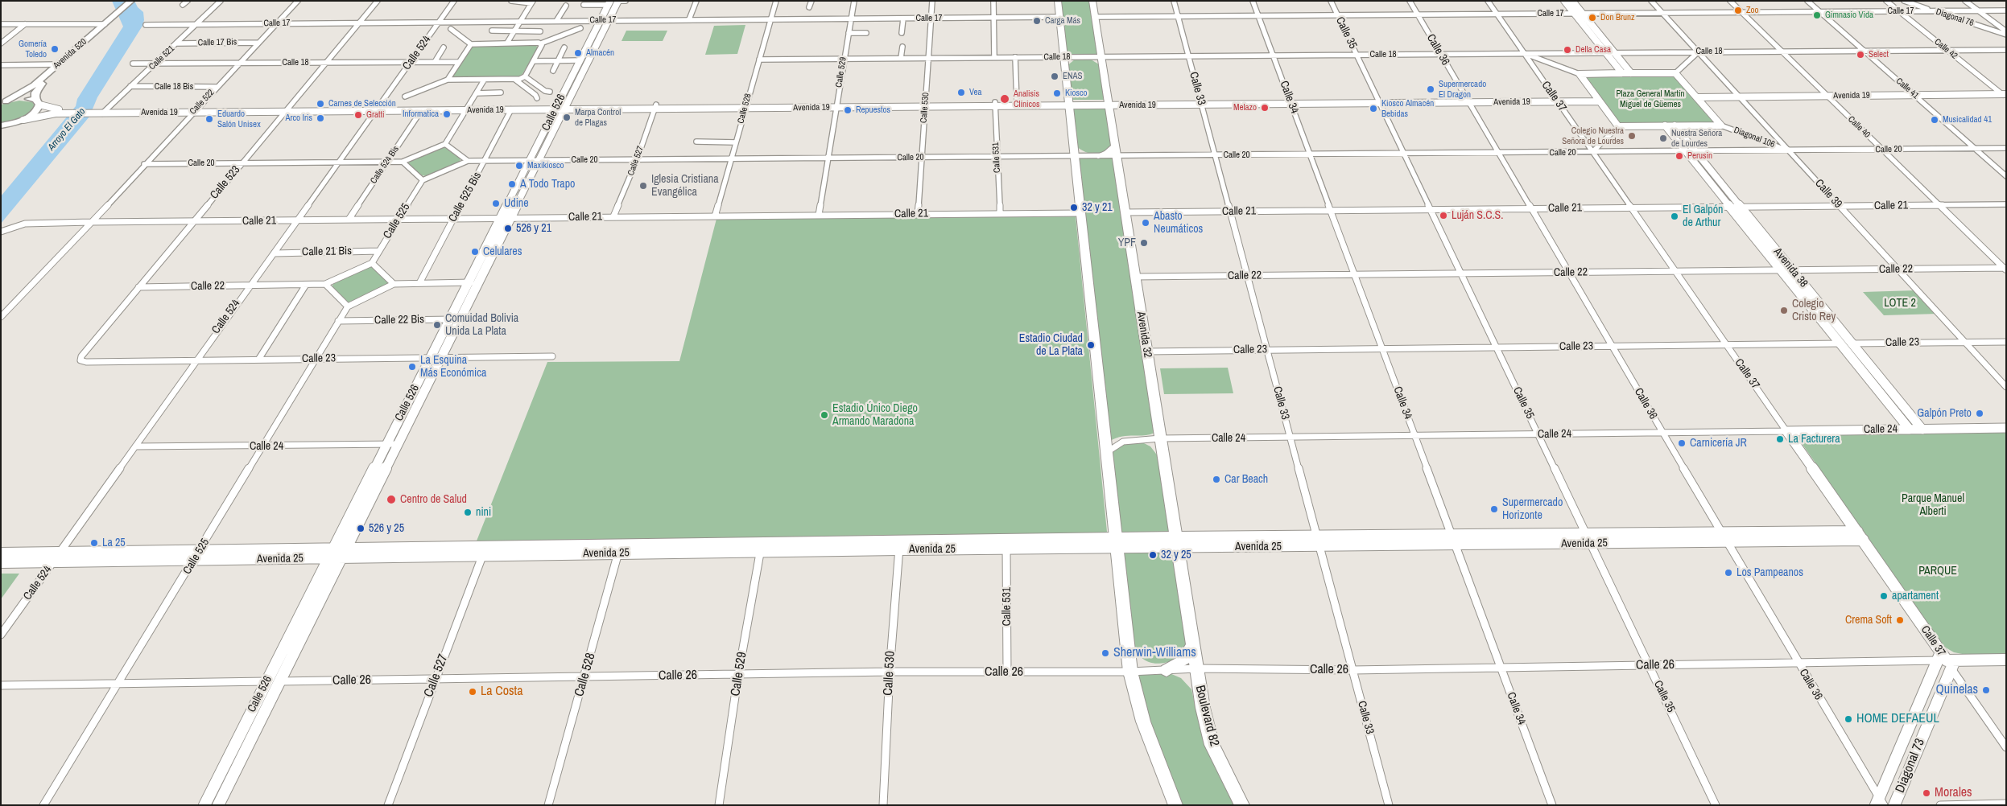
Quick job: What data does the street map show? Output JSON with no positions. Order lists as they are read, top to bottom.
{
  "streets": {
    "highway": ["Avenida 32", "Boulevard 82"],
    "main road": [
      "Avenida 520",
      "Avenida 19",
      "Calle 37",
      "Calle 526",
      "Avenida 38",
      "Calle 24",
      "Avenida 25",
      "Calle 26",
      "Diagonal 73"
    ],
    "street": [
      "Calle 17",
      "Diagonal 76",
      "Calle 35",
      "Calle 17 Bis",
      "Calle 42",
      "Calle 36",
      "Calle 18",
      "Calle 524",
      "Calle 521",
      "Calle 529",
      "Calle 18 Bis",
      "Calle 33",
      "Calle 41",
      "Calle 34",
      "Calle 522",
      "Calle 530",
      "Calle 528",
      "Calle 40",
      "Diagonal 106",
      "Calle 20",
      "Calle 531",
      "Calle 527",
      "Calle 524 Bis",
      "Calle 523",
      "Calle 39",
      "Calle 525 Bis",
      "Calle 21",
      "Calle 525",
      "Calle 21 Bis",
      "Calle 22",
      "Calle 22 Bis",
      "Calle 23"
    ]
  },
  "crossings": [
    ["Calle 17", "Diagonal 76"],
    ["Calle 17", "Calle 35"],
    ["Calle 17", "Calle 42"],
    ["Calle 17", "Calle 36"],
    ["Calle 17", "Calle 524"],
    ["Calle 17", "Calle 521"],
    ["Calle 17", "Calle 529"],
    ["Calle 17", "Calle 33"],
    ["Calle 17", "Calle 41"],
    ["Calle 17", "Calle 37"],
    ["Calle 17", "Calle 34"],
    ["Calle 17", "Calle 522"],
    ["Calle 17", "Calle 530"],
    ["Calle 17", "Calle 528"],
    ["Calle 17", "Calle 526"],
    ["Calle 17", "Calle 40"],
    ["Calle 17", "Calle 523"],
    ["Calle 17", "Calle 39"],
    ["Calle 17", "Avenida 32"],
    ["Calle 35", "Calle 18"],
    ["Calle 35", "Avenida 19"],
    ["Calle 35", "Calle 20"],
    ["Calle 35", "Calle 21"],
    ["Calle 35", "Calle 22"],
    ["Calle 35", "Calle 23"],
    ["Calle 35", "Calle 24"],
    ["Calle 35", "Avenida 25"],
    ["Calle 35", "Calle 26"],
    ["Calle 17 Bis", "Calle 521"],
    ["Calle 17 Bis", "Calle 522"],
    ["Calle 42", "Calle 18"],
    ["Calle 42", "Avenida 19"],
    ["Calle 36", "Calle 18"],
    ["Calle 36", "Avenida 19"],
    ["Calle 36", "Calle 20"],
    ["Calle 36", "Calle 21"],
    ["Calle 36", "Calle 22"],
    ["Calle 36", "Calle 23"],
    ["Calle 36", "Calle 24"],
    ["Calle 36", "Avenida 25"],
    ["Calle 36", "Calle 26"],
    ["Calle 36", "Diagonal 73"],
    ["Calle 18", "Calle 524"],
    ["Calle 18", "Calle 521"],
    ["Calle 18", "Calle 529"],
    ["Calle 18", "Calle 33"],
    ["Calle 18", "Calle 41"],
    ["Calle 18", "Calle 37"],
    ["Calle 18", "Calle 34"],
    ["Calle 18", "Calle 522"],
    ["Calle 18", "Calle 530"],
    ["Calle 18", "Calle 528"],
    ["Calle 18", "Calle 40"],
    ["Calle 18", "Calle 523"],
    ["Calle 18", "Calle 39"],
    ["Calle 18", "Avenida 32"],
    ["Calle 524", "Avenida 19"],
    ["Calle 524", "Calle 20"],
    ["Calle 524", "Calle 21"],
    ["Calle 524", "Calle 21 Bis"],
    ["Calle 524", "Calle 22"],
    ["Calle 524", "Calle 23"],
    ["Calle 524", "Calle 24"],
    ["Calle 524", "Avenida 25"],
    ["Avenida 520", "Avenida 19"],
    ["Calle 521", "Calle 18 Bis"],
    ["Calle 521", "Avenida 19"],
    ["Calle 529", "Avenida 19"],
    ["Calle 529", "Calle 20"],
    ["Calle 529", "Calle 21"],
    ["Calle 529", "Avenida 25"],
    ["Calle 529", "Calle 26"],
    ["Calle 18 Bis", "Calle 522"],
    ["Calle 33", "Avenida 19"],
    ["Calle 33", "Calle 20"],
    ["Calle 33", "Calle 21"],
    ["Calle 33", "Calle 22"],
    ["Calle 33", "Calle 23"],
    ["Calle 33", "Calle 24"],
    ["Calle 33", "Avenida 25"],
    ["Calle 33", "Calle 26"],
    ["Calle 41", "Avenida 19"],
    ["Calle 41", "Calle 20"],
    ["Avenida 19", "Calle 37"],
    ["Avenida 19", "Calle 34"],
    ["Avenida 19", "Calle 522"],
    ["Avenida 19", "Calle 530"],
    ["Avenida 19", "Calle 528"],
    ["Avenida 19", "Calle 526"],
    ["Avenida 19", "Calle 40"],
    ["Avenida 19", "Calle 531"],
    ["Avenida 19", "Calle 527"],
    ["Avenida 19", "Calle 524 Bis"],
    ["Avenida 19", "Calle 523"],
    ["Avenida 19", "Calle 39"],
    ["Avenida 19", "Calle 525 Bis"],
    ["Avenida 19", "Avenida 32"],
    ["Calle 37", "Calle 20"],
    ["Calle 37", "Calle 21"],
    ["Calle 37", "Calle 22"],
    ["Calle 37", "Calle 23"],
    ["Calle 37", "Calle 24"],
    ["Calle 37", "Avenida 25"],
    ["Calle 37", "Calle 26"],
    ["Calle 37", "Diagonal 73"],
    ["Calle 34", "Calle 20"],
    ["Calle 34", "Calle 21"],
    ["Calle 34", "Calle 22"],
    ["Calle 34", "Calle 23"],
    ["Calle 34", "Calle 24"],
    ["Calle 34", "Avenida 25"],
    ["Calle 34", "Calle 26"],
    ["Calle 522", "Calle 20"],
    ["Calle 522", "Calle 21"],
    ["Calle 530", "Calle 20"],
    ["Calle 530", "Calle 21"],
    ["Calle 530", "Avenida 25"],
    ["Calle 530", "Calle 26"],
    ["Calle 528", "Calle 20"],
    ["Calle 528", "Calle 21"],
    ["Calle 528", "Avenida 25"],
    ["Calle 528", "Calle 26"],
    ["Calle 526", "Calle 20"],
    ["Calle 526", "Calle 21"],
    ["Calle 526", "Calle 22 Bis"],
    ["Calle 526", "Calle 23"],
    ["Calle 526", "Calle 24"],
    ["Calle 526", "Avenida 25"],
    ["Calle 526", "Calle 26"],
    ["Calle 40", "Calle 20"],
    ["Calle 40", "Calle 21"],
    ["Calle 40", "Calle 22"],
    ["Diagonal 106", "Calle 20"],
    ["Diagonal 106", "Calle 39"],
    ["Calle 20", "Calle 531"],
    ["Calle 20", "Calle 527"],
    ["Calle 20", "Calle 524 Bis"],
    ["Calle 20", "Calle 523"],
    ["Calle 20", "Calle 39"],
    ["Calle 20", "Calle 525 Bis"],
    ["Calle 20", "Avenida 38"],
    ["Calle 20", "Avenida 32"],
    ["Calle 531", "Calle 21"],
    ["Calle 531", "Avenida 25"],
    ["Calle 531", "Calle 26"],
    ["Calle 527", "Calle 21"],
    ["Calle 527", "Avenida 25"],
    ["Calle 527", "Calle 26"],
    ["Calle 524 Bis", "Calle 21"],
    ["Calle 523", "Calle 21"],
    ["Calle 523", "Calle 22"],
    ["Calle 523", "Calle 23"],
    ["Calle 39", "Calle 21"],
    ["Calle 39", "Calle 22"],
    ["Calle 39", "Calle 23"],
    ["Calle 525 Bis", "Calle 21"],
    ["Calle 21", "Calle 525"],
    ["Calle 21", "Avenida 38"],
    ["Calle 21", "Avenida 32"],
    ["Calle 525", "Calle 21 Bis"],
    ["Calle 525", "Calle 22 Bis"],
    ["Calle 525", "Calle 23"],
    ["Calle 525", "Calle 24"],
    ["Calle 525", "Avenida 25"],
    ["Calle 525", "Calle 26"],
    ["Avenida 38", "Calle 22"],
    ["Avenida 38", "Calle 23"],
    ["Avenida 38", "Calle 24"],
    ["Calle 22", "Avenida 32"],
    ["Avenida 32", "Calle 23"],
    ["Avenida 32", "Calle 24"],
    ["Avenida 32", "Avenida 25"],
    ["Avenida 32", "Calle 26"],
    ["Avenida 32", "Boulevard 82"],
    ["Calle 26", "Boulevard 82"],
    ["Calle 26", "Diagonal 73"]
  ],
  "water": ["Arroyo El Gato"],
  "parks": [
    "Plaza General Martín Miguel de Güemes",
    "LOTE 2",
    "Parque Manuel Alberti",
    "PARQUE"
  ],
  "places": [
    "Zoo",
    "Gimnasio Vida",
    "Don Brunz",
    "Carga Más",
    "Gomería Toledo",
    "Della Casa",
    "Almacén",
    "Select",
    "ENAS",
    "Supermercado El Dragon",
    "Vea",
    "Kiosco",
    "Analisis Clínicos",
    "Carnes de Selección",
    "Melazo",
    "Kiosco Almacén Bebidas",
    "Repuestos",
    "Informatica",
    "Gratti",
    "Marpa Control de Plagas",
    "Arco Iris",
    "Eduardo Salón Unisex",
    "Musicalidad 41",
    "Colegio Nuestra Señora de Lourdes",
    "Nuestra Señora de Lourdes",
    "Perusin",
    "Maxikiosco",
    "A Todo Trapo",
    "Iglesia Cristiana Evangélica",
    "Udine",
    "32 y 21",
    "Luján S.C.S.",
    "El Galpón de Arthur",
    "Abasto Neumáticos",
    "526 y 21",
    "YPF",
    "Celulares",
    "Colegio Cristo Rey",
    "Comuidad Bolivia Unida La Plata",
    "Estadio Ciudad de La Plata",
    "La Esquina Más Económica",
    "Galpón Preto",
    "Estadio Único Diego Armando Maradona",
    "La Facturera",
    "Carnicería JR",
    "Car Beach",
    "Centro de Salud",
    "Supermercado Horizonte",
    "nini",
    "526 y 25",
    "La 25",
    "32 y 25",
    "Los Pampeanos",
    "apartament",
    "Crema Soft",
    "Sherwin-Williams",
    "Quinelas",
    "La Costa",
    "HOME DEFAEUL",
    "Morales"
  ]
}
